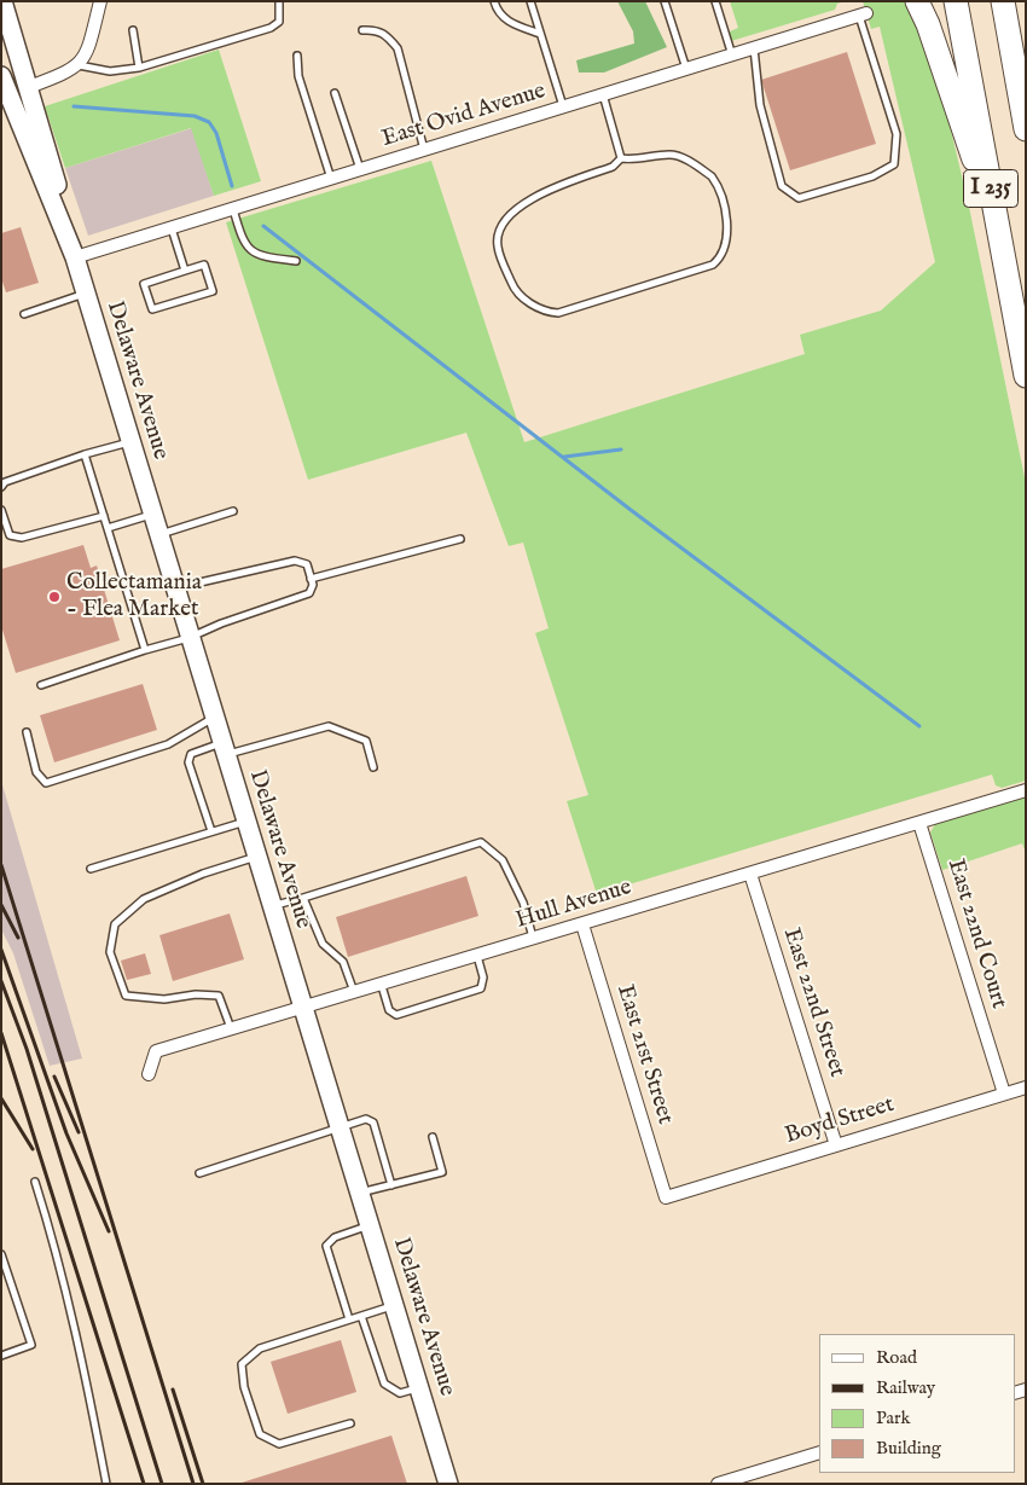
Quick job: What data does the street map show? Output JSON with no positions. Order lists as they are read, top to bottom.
{
  "streets": {
    "highway": ["I 235"],
    "main road": ["Delaware Avenue"],
    "street": [
      "East Ovid Avenue",
      "Hull Avenue",
      "East 22nd Court",
      "East 22nd Street",
      "East 21st Street",
      "Boyd Street"
    ]
  },
  "crossings": [
    ["East Ovid Avenue", "Delaware Avenue"],
    ["Delaware Avenue", "Hull Avenue"],
    ["Hull Avenue", "East 22nd Court"],
    ["Hull Avenue", "East 22nd Street"],
    ["Hull Avenue", "East 21st Street"],
    ["East 22nd Court", "Boyd Street"],
    ["East 22nd Street", "Boyd Street"],
    ["East 21st Street", "Boyd Street"]
  ],
  "places": ["Collectamania - Flea Market"],
  "legend": [
    "Road",
    "Railway",
    "Park",
    "Building"
  ]
}
